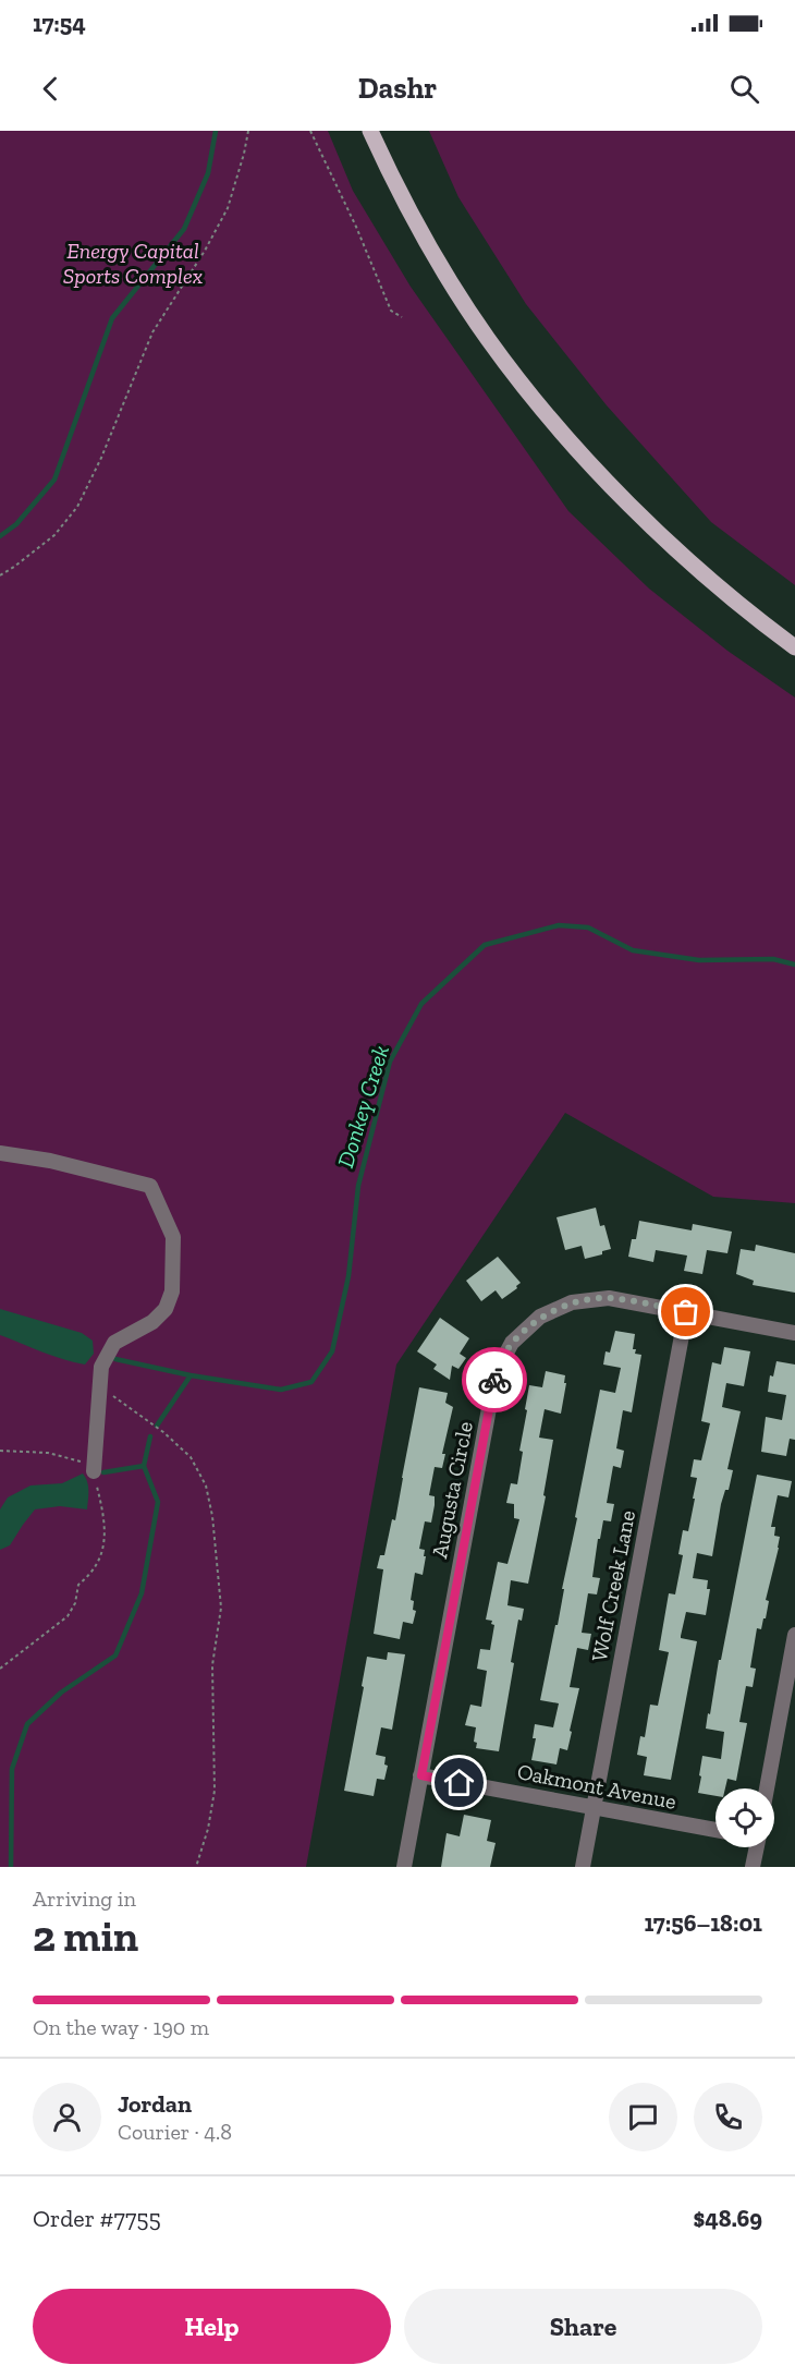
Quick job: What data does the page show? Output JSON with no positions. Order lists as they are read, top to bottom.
{
  "streets": {
    "street": ["Augusta Circle", "Wolf Creek Lane", "Oakmont Avenue"]
  },
  "crossings": [
    ["Augusta Circle", "Wolf Creek Lane"],
    ["Augusta Circle", "Oakmont Avenue"],
    ["Wolf Creek Lane", "Oakmont Avenue"]
  ],
  "water": ["Donkey Creek"],
  "parks": ["Energy Capital Sports Complex"],
  "page": {
    "status": "17:54",
    "header": "Dashr",
    "heading": ["2 min", "Arriving in", "17:56–18:01"],
    "panel": [
      "Jordan",
      "Courier · 4.8",
      "Order #7755",
      "$48.69"
    ],
    "bar": "On the way · 190 m",
    "buttons": ["Help", "Share"]
  }
}
